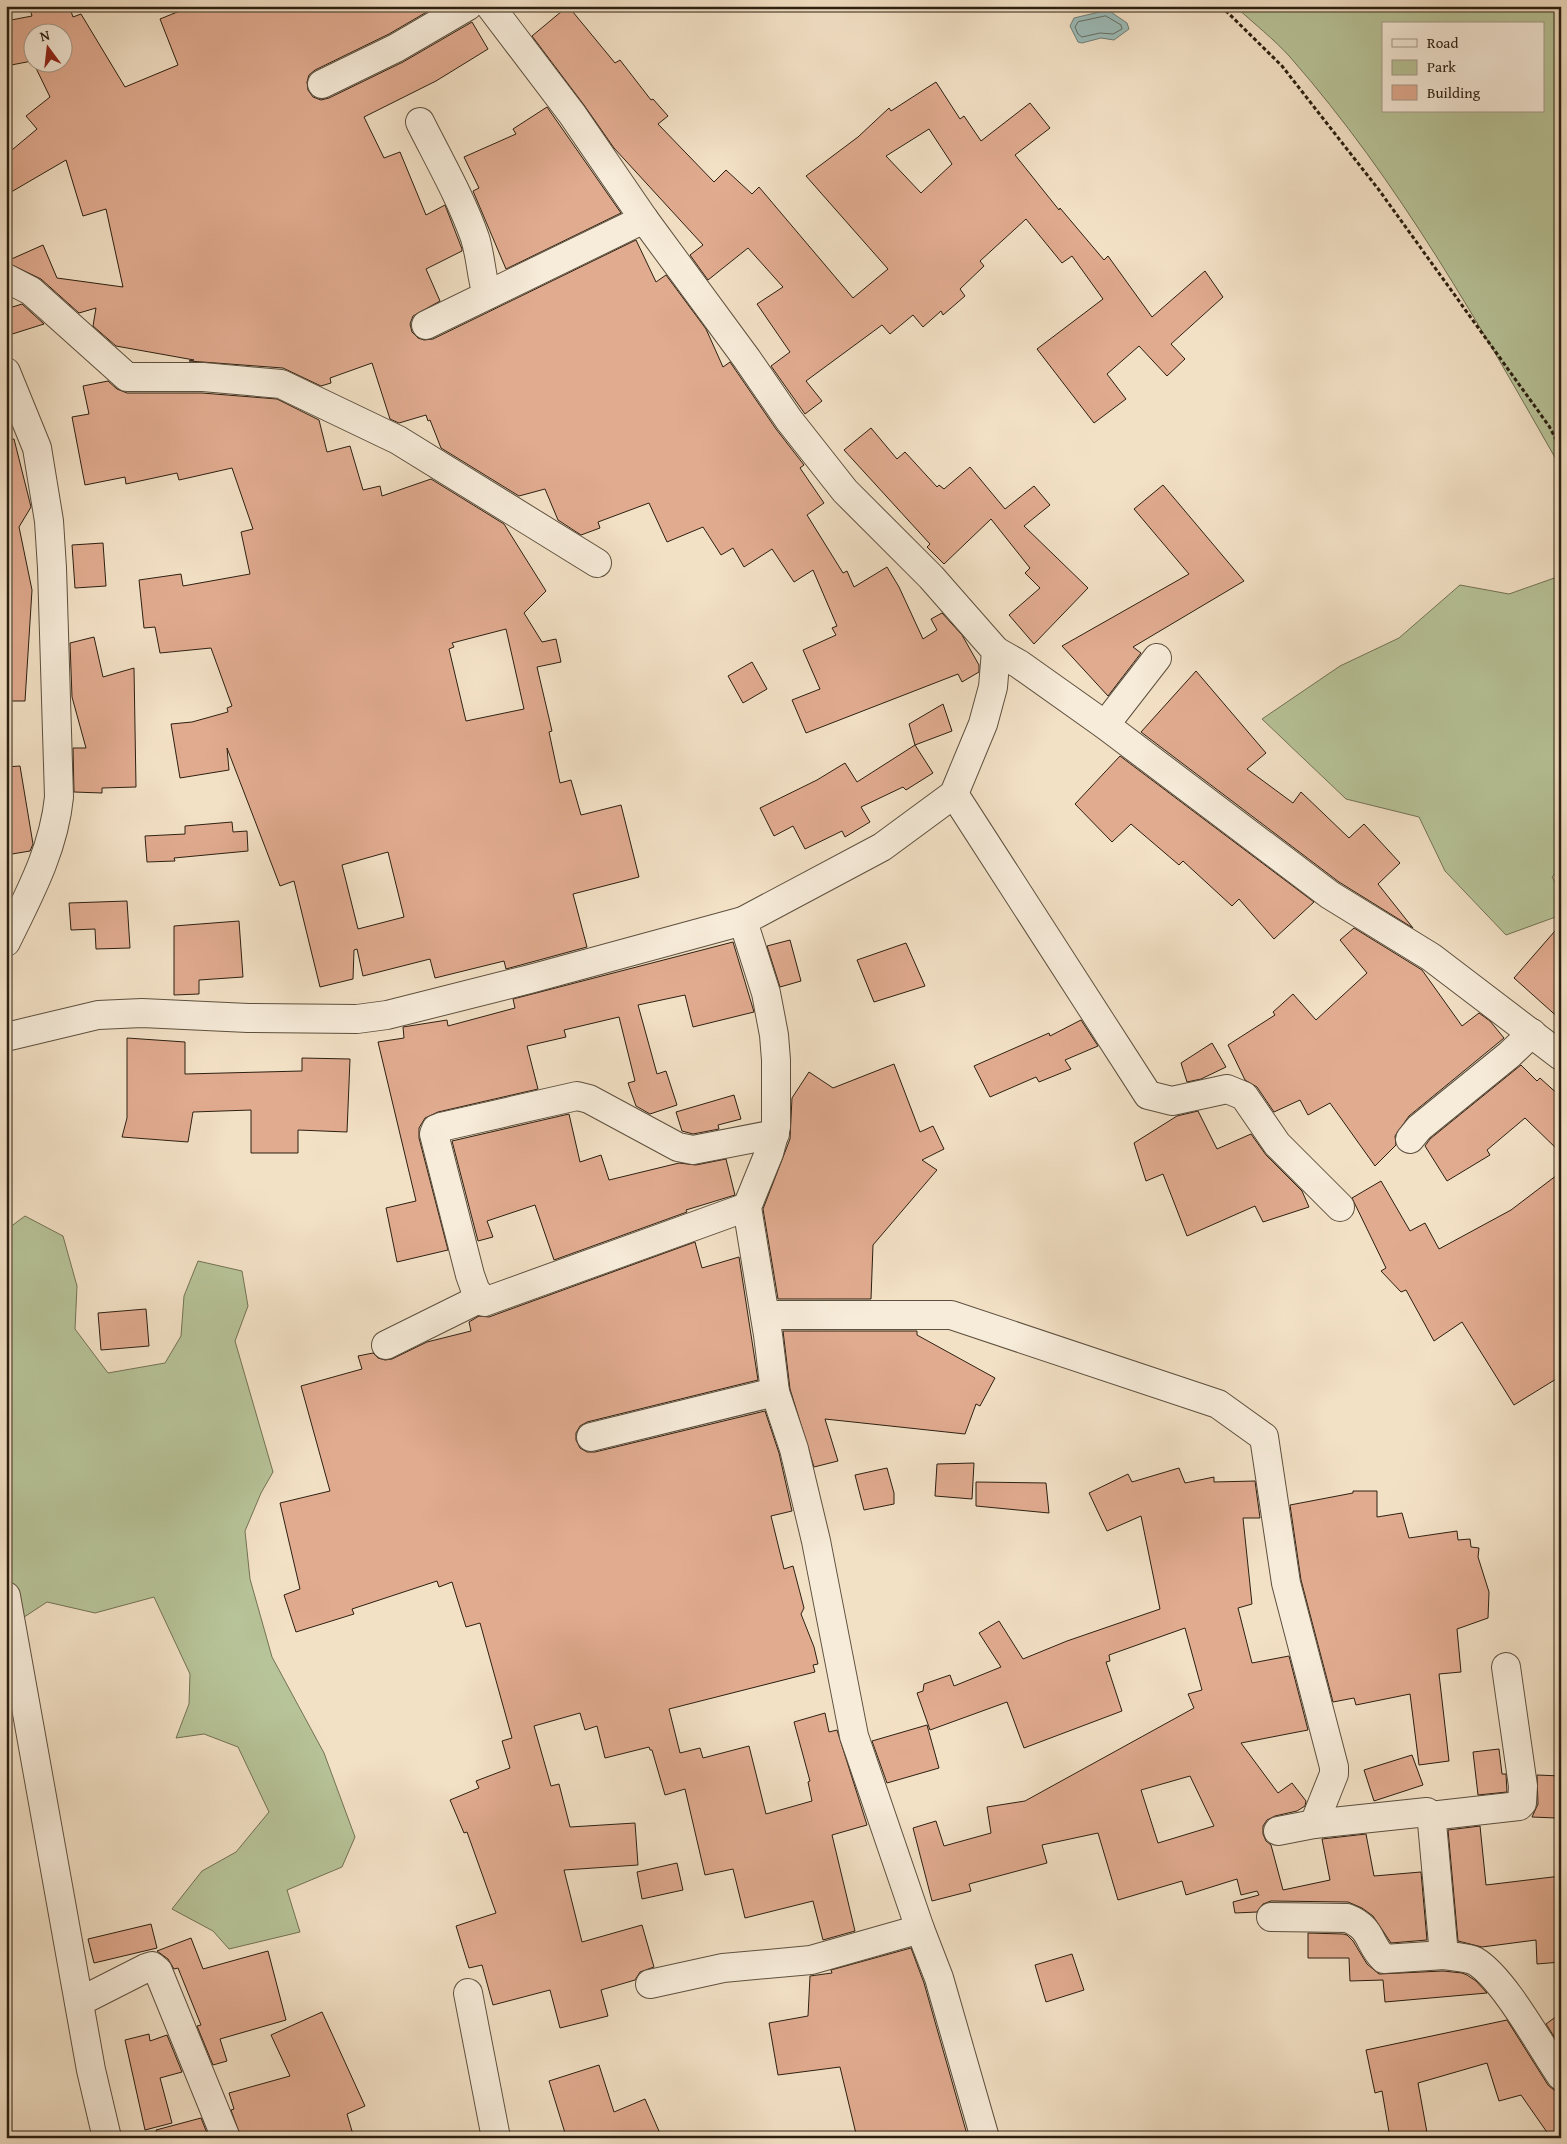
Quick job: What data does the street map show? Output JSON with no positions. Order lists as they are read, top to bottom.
{
  "legend": ["Road", "Park", "Building"],
  "north": "top"
}
